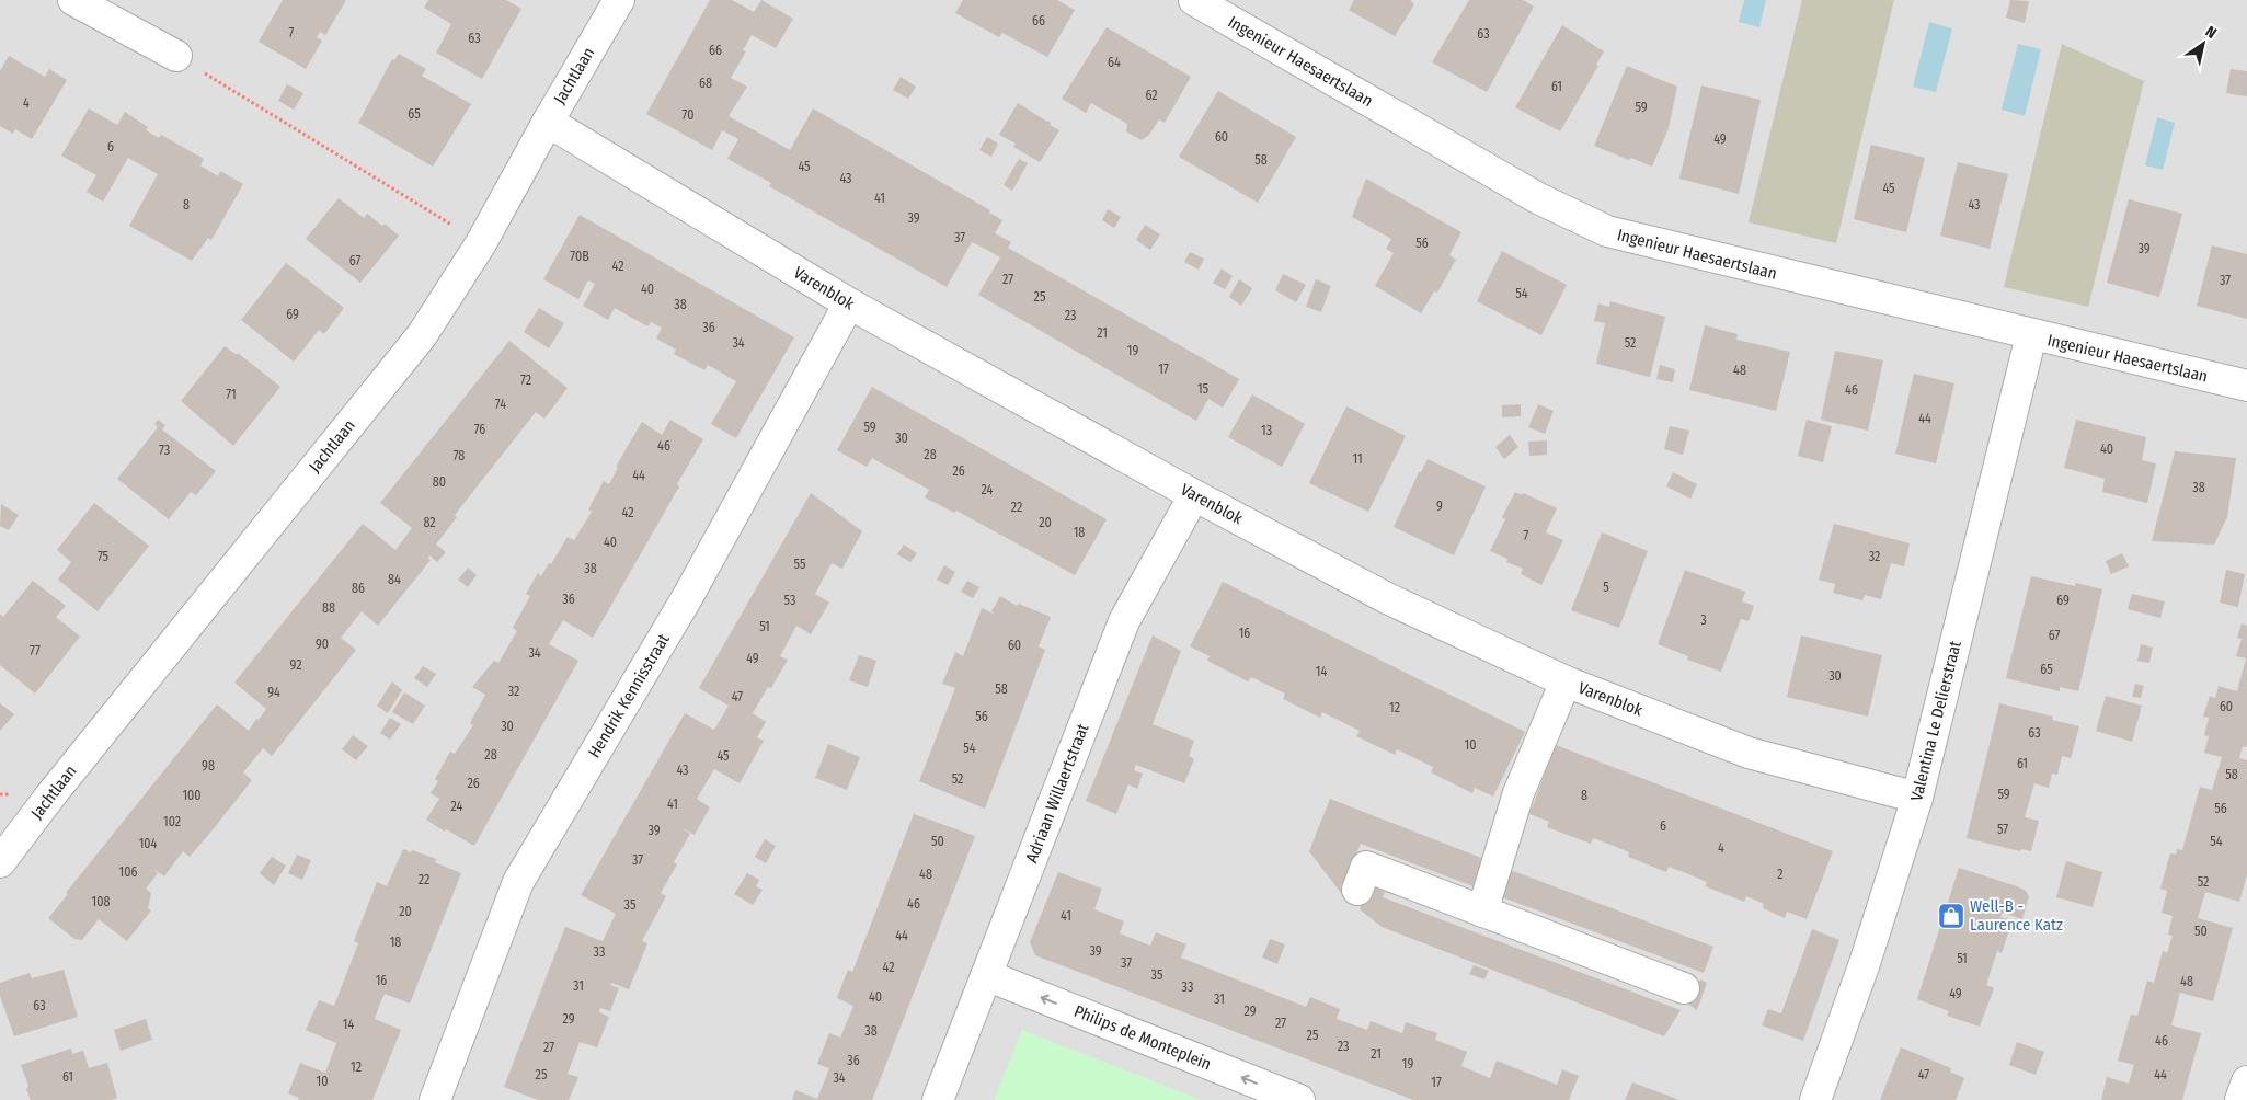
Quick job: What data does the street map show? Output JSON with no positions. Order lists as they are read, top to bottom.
{
  "streets": {
    "street": [
      "Ingenieur Haesaertslaan",
      "Jachtlaan",
      "Varenblok",
      "Hendrik Kennisstraat",
      "Valentina Le Delierstraat",
      "Adriaan Willaertstraat",
      "Philips de Monteplein"
    ]
  },
  "crossings": [
    ["Ingenieur Haesaertslaan", "Valentina Le Delierstraat"],
    ["Jachtlaan", "Varenblok"],
    ["Varenblok", "Hendrik Kennisstraat"],
    ["Varenblok", "Valentina Le Delierstraat"],
    ["Varenblok", "Adriaan Willaertstraat"],
    ["Adriaan Willaertstraat", "Philips de Monteplein"]
  ],
  "one_way": ["Philips de Monteplein"],
  "places": {
    "shop": ["Well-B - Laurence Katz"]
  },
  "house_numbers": [
    "66",
    "7",
    "63",
    "63",
    "66",
    "64",
    "68",
    "61",
    "62",
    "4",
    "59",
    "65",
    "70",
    "60",
    "49",
    "6",
    "58",
    "45",
    "43",
    "45",
    "41",
    "8",
    "43",
    "39",
    "37",
    "56",
    "39",
    "70B",
    "67",
    "42",
    "27",
    "37",
    "40",
    "54",
    "25",
    "38",
    "69",
    "23",
    "36",
    "21",
    "34",
    "52",
    "19",
    "17",
    "48",
    "72",
    "15",
    "46",
    "71",
    "74",
    "44",
    "59",
    "76",
    "13",
    "30",
    "46",
    "40",
    "73",
    "28",
    "78",
    "11",
    "26",
    "44",
    "80",
    "38",
    "24",
    "9",
    "22",
    "42",
    "82",
    "20",
    "18",
    "7",
    "40",
    "75",
    "32",
    "55",
    "38",
    "84",
    "5",
    "86",
    "36",
    "53",
    "69",
    "88",
    "3",
    "51",
    "16",
    "67",
    "90",
    "60",
    "77",
    "34",
    "49",
    "92",
    "65",
    "14",
    "30",
    "58",
    "32",
    "94",
    "47",
    "60",
    "12",
    "56",
    "30",
    "63",
    "10",
    "54",
    "28",
    "45",
    "61",
    "98",
    "43",
    "58",
    "52",
    "26",
    "59",
    "100",
    "8",
    "41",
    "24",
    "56",
    "102",
    "6",
    "57",
    "39",
    "50",
    "54",
    "104",
    "4",
    "37",
    "106",
    "48",
    "2",
    "22",
    "52",
    "108",
    "46",
    "35",
    "20",
    "41",
    "50",
    "44",
    "18",
    "39",
    "33",
    "51",
    "37",
    "42",
    "35",
    "16",
    "48",
    "31",
    "33",
    "49",
    "40",
    "31",
    "63",
    "29",
    "29",
    "27",
    "14",
    "38",
    "25",
    "46",
    "23",
    "27",
    "21",
    "36",
    "19",
    "12",
    "25",
    "47",
    "44",
    "61",
    "34",
    "10",
    "17"
  ],
  "north": "top right"
}
